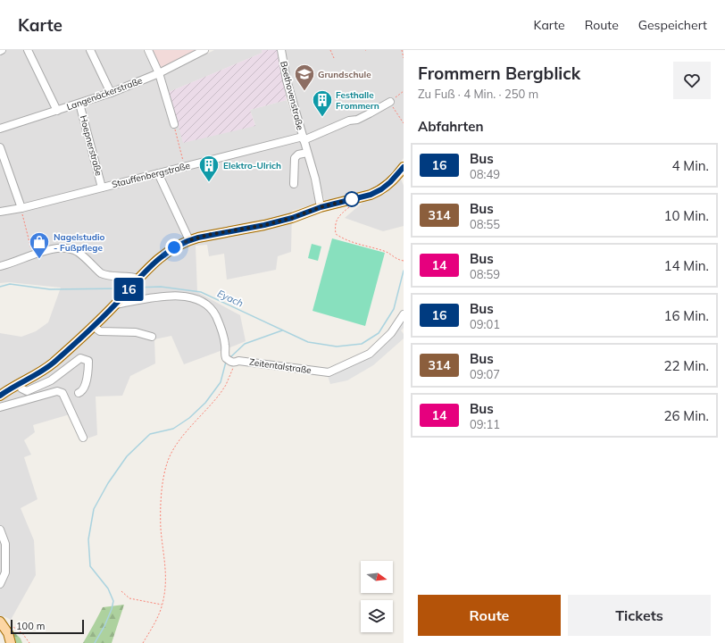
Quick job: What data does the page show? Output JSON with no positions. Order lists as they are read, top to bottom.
{
  "streets": {
    "street": [
      "Langenäckerstraße",
      "Beethovenstraße",
      "Hoepnerstraße",
      "Stauffenbergstraße",
      "Zeitentalstraße"
    ]
  },
  "crossings": [
    ["Langenäckerstraße", "Hoepnerstraße"],
    ["Beethovenstraße", "Stauffenbergstraße"],
    ["Hoepnerstraße", "Stauffenbergstraße"]
  ],
  "water": ["Eyach"],
  "places": {
    "school or university": ["Grundschule"],
    "building": ["Festhalle Frommern", "Elektro-Ulrich"],
    "shop": ["Nagelstudio - Fußpflege"]
  },
  "lines": ["bus line 16"],
  "scale_bar": "100 m",
  "north": "right",
  "page": {
    "header": "Karte",
    "nav": ["Karte", "Route", "Gespeichert"],
    "on_map": "16",
    "heading": [
      ["Frommern Bergblick", "Zu Fuß · 4 Min. · 250 m"],
      "Abfahrten"
    ],
    "list": [
      {
        "mark": "16",
        "name": "Bus",
        "note": "08:49",
        "value": "4 Min."
      },
      {
        "mark": "314",
        "name": "Bus",
        "note": "08:55",
        "value": "10 Min."
      },
      {
        "mark": "14",
        "name": "Bus",
        "note": "08:59",
        "value": "14 Min."
      },
      {
        "mark": "16",
        "name": "Bus",
        "note": "09:01",
        "value": "16 Min."
      },
      {
        "mark": "314",
        "name": "Bus",
        "note": "09:07",
        "value": "22 Min."
      },
      {
        "mark": "14",
        "name": "Bus",
        "note": "09:11",
        "value": "26 Min."
      }
    ],
    "buttons": ["Route", "Tickets"],
    "scale": "100 m"
  }
}
